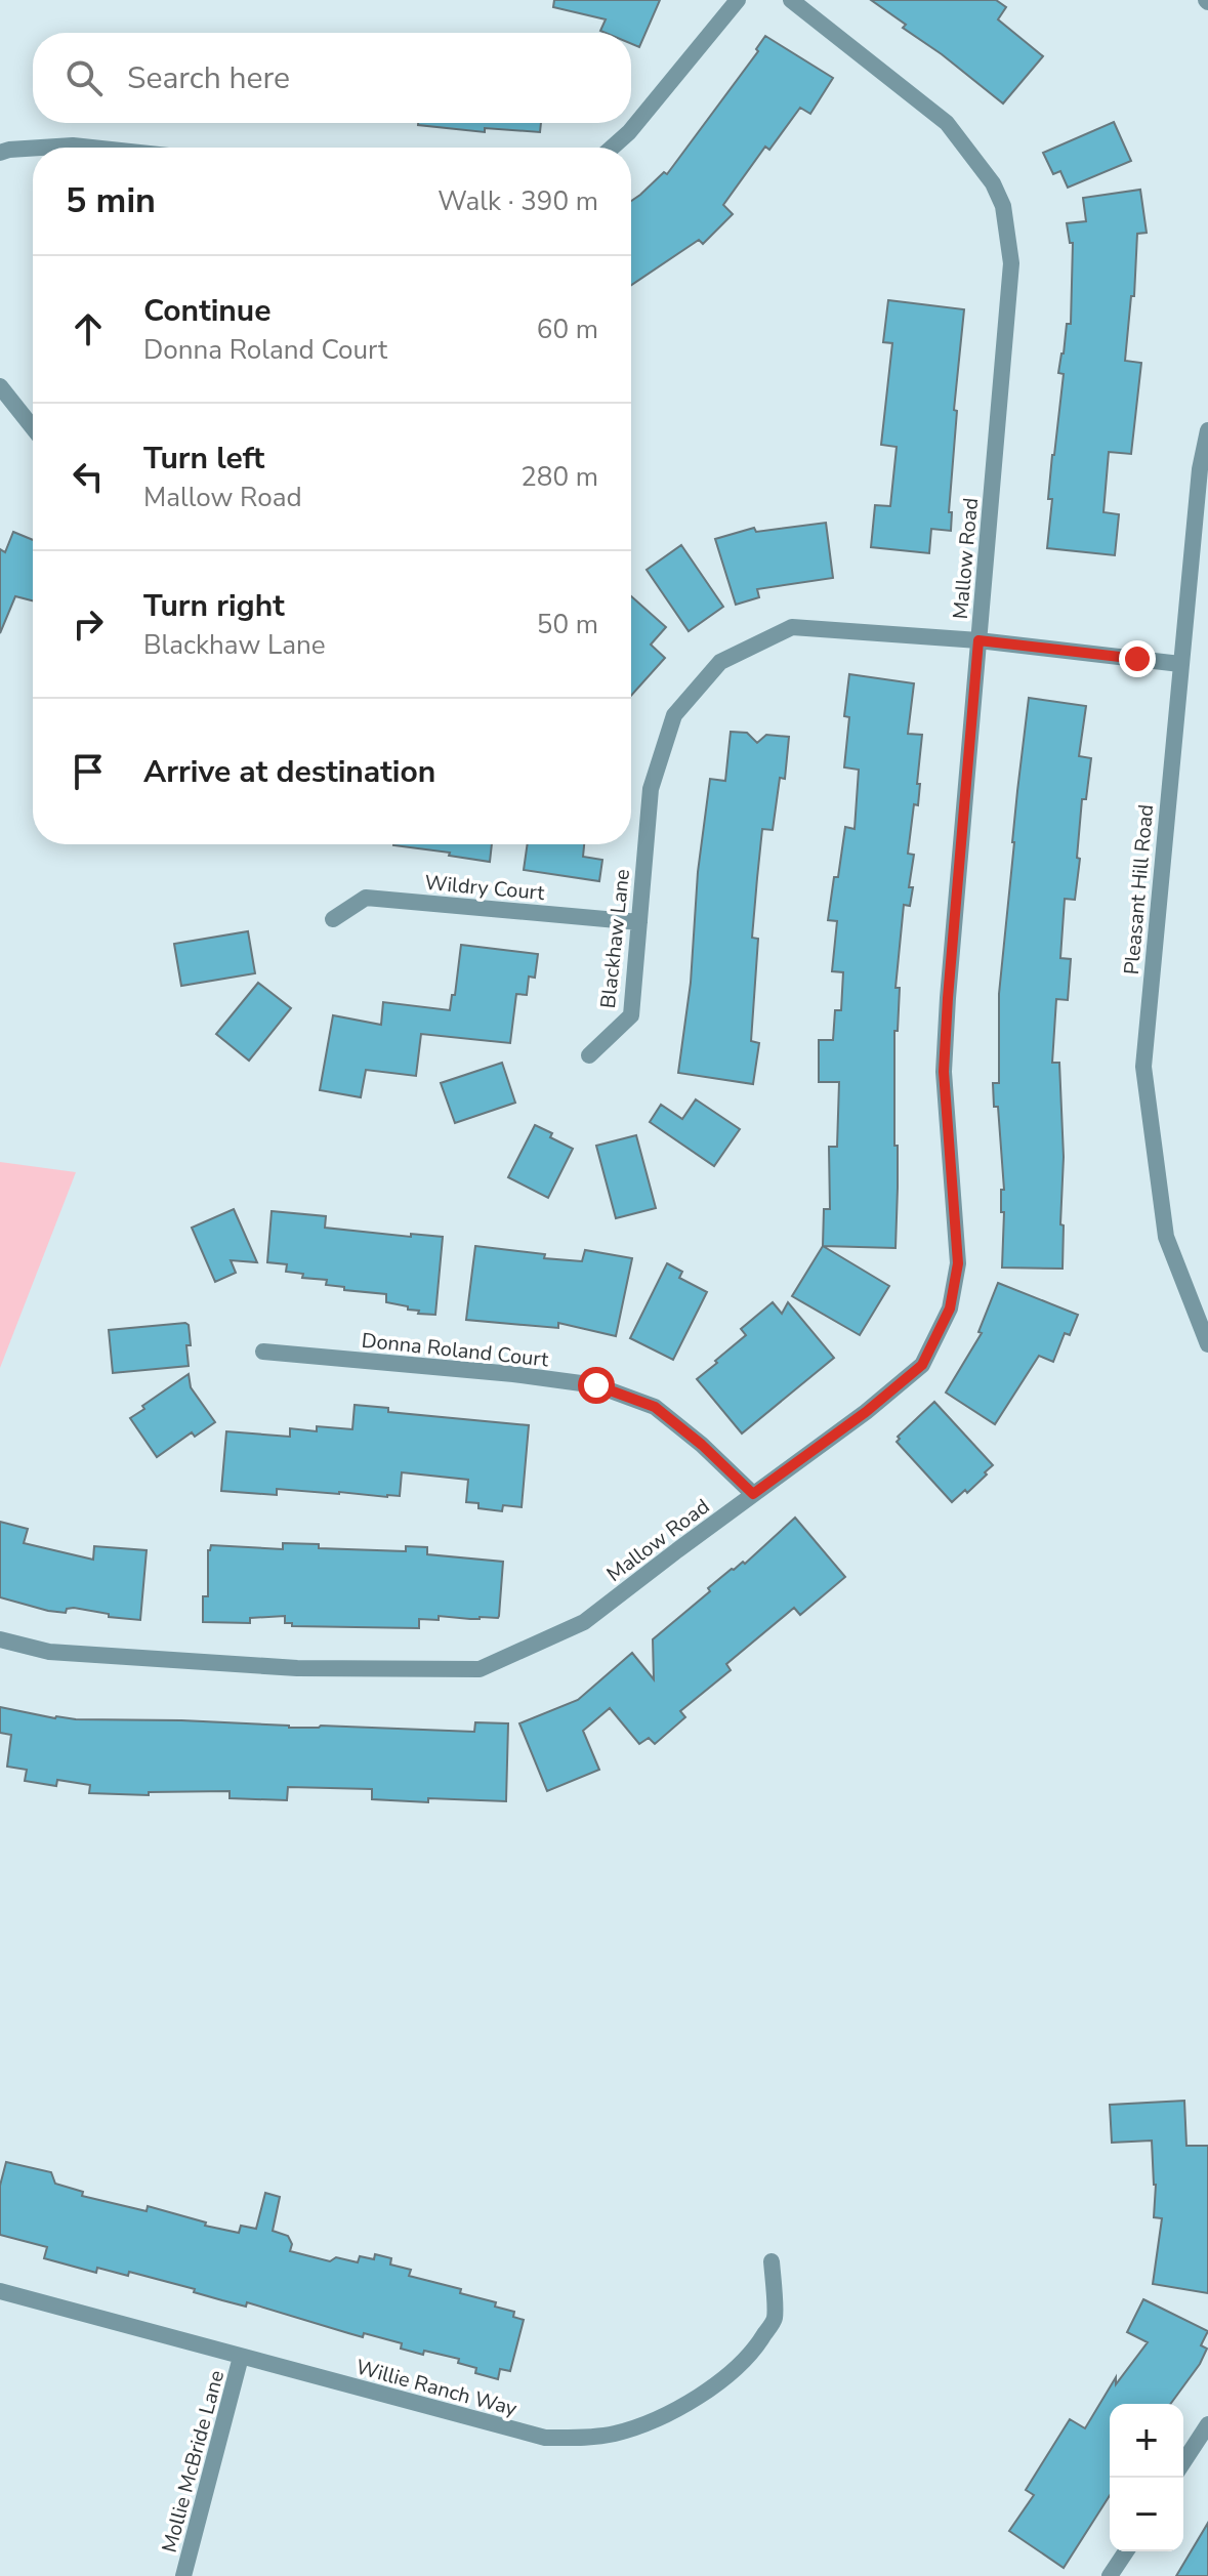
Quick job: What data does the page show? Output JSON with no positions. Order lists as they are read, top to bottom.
{
  "streets": {
    "street": [
      "Mallow Road",
      "Wildry Court",
      "Pleasant Hill Road",
      "Blackhaw Lane",
      "Donna Roland Court",
      "Willie Ranch Way",
      "Mollie McBride Lane"
    ]
  },
  "crossings": [
    ["Mallow Road", "Blackhaw Lane"],
    ["Mallow Road", "Donna Roland Court"],
    ["Wildry Court", "Blackhaw Lane"],
    ["Pleasant Hill Road", "Blackhaw Lane"],
    ["Willie Ranch Way", "Mollie McBride Lane"]
  ],
  "page": {
    "search": "Search here",
    "heading": ["5 min", "Walk · 390 m"],
    "list": [
      ["Continue", "Donna Roland Court", "60 m"],
      ["Turn left", "Mallow Road", "280 m"],
      ["Turn right", "Blackhaw Lane", "50 m"],
      "Arrive at destination"
    ],
    "map_buttons": ["+", "−"]
  }
}
